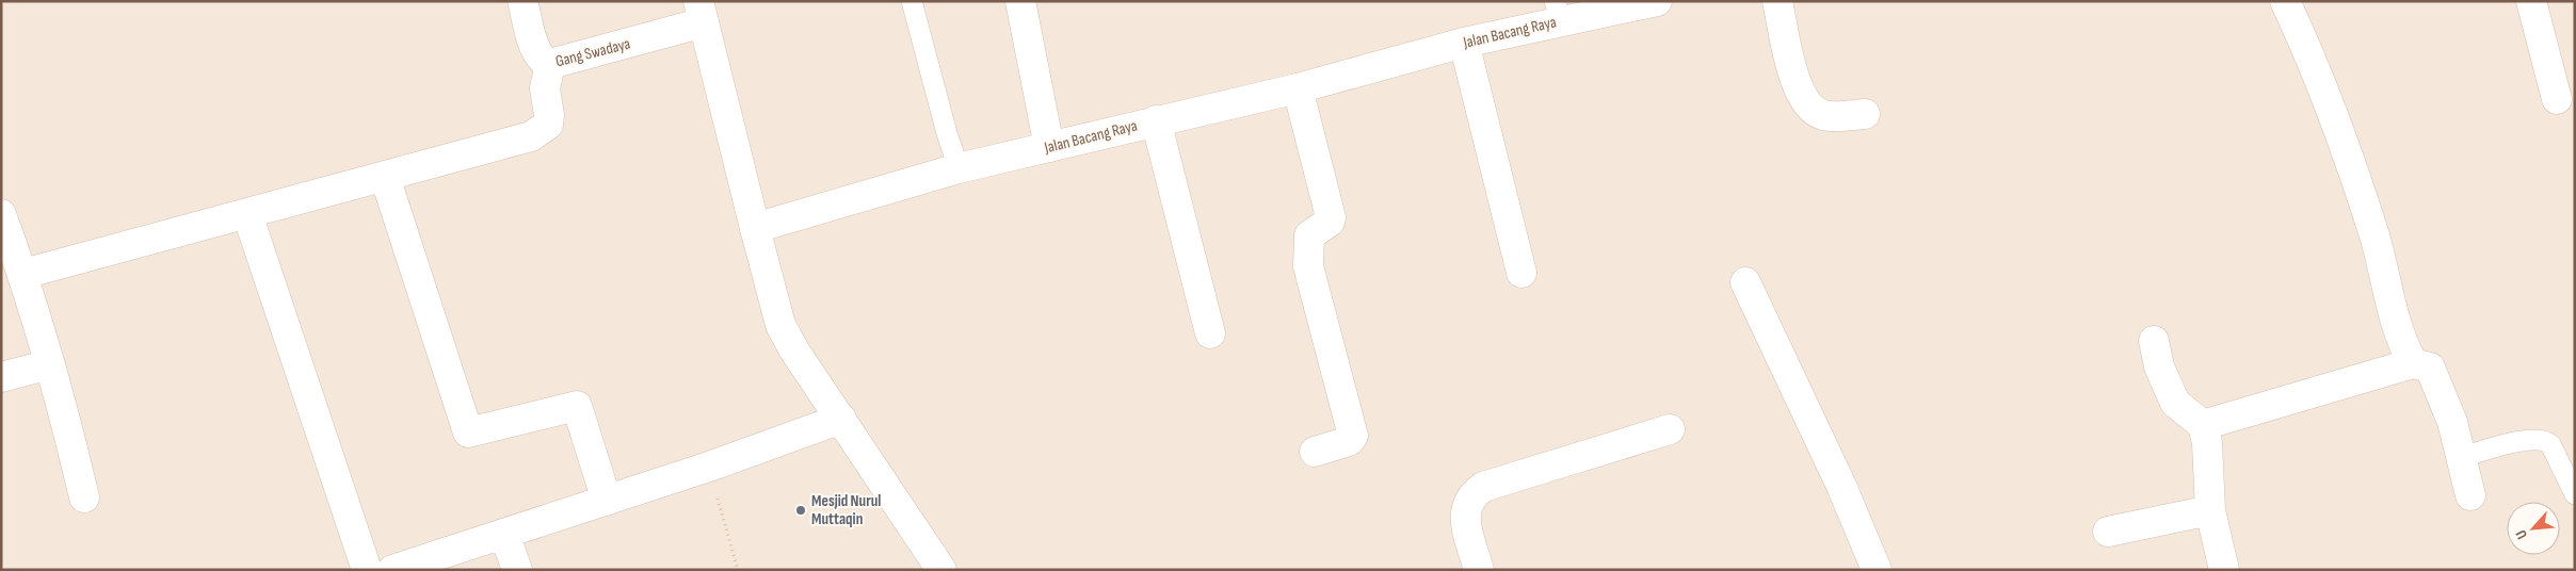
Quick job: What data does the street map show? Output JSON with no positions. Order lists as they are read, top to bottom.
{
  "streets": {
    "street": ["Jalan Bacang Raya", "Gang Swadaya"]
  },
  "places": ["Mesjid Nurul Muttaqin"],
  "north": "bottom left"
}
